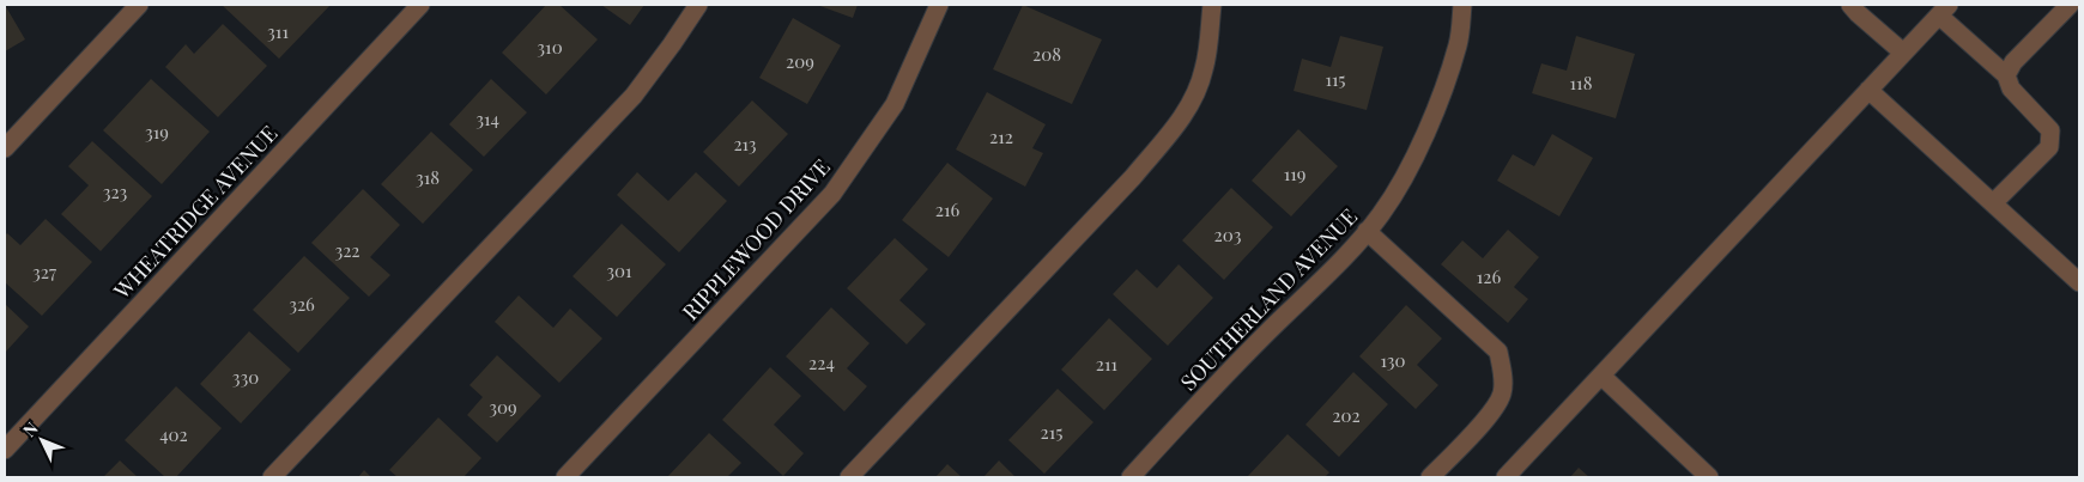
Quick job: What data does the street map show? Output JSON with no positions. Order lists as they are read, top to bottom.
{
  "streets": {
    "street": ["WHEATRIDGE AVENUE", "RIPPLEWOOD DRIVE", "SOUTHERLAND AVENUE"]
  },
  "house_numbers": [
    "311",
    "310",
    "208",
    "209",
    "115",
    "118",
    "314",
    "319",
    "212",
    "213",
    "119",
    "318",
    "323",
    "216",
    "203",
    "322",
    "301",
    "327",
    "126",
    "326",
    "130",
    "224",
    "211",
    "330",
    "309",
    "202",
    "215",
    "402"
  ],
  "north": "top left"
}
